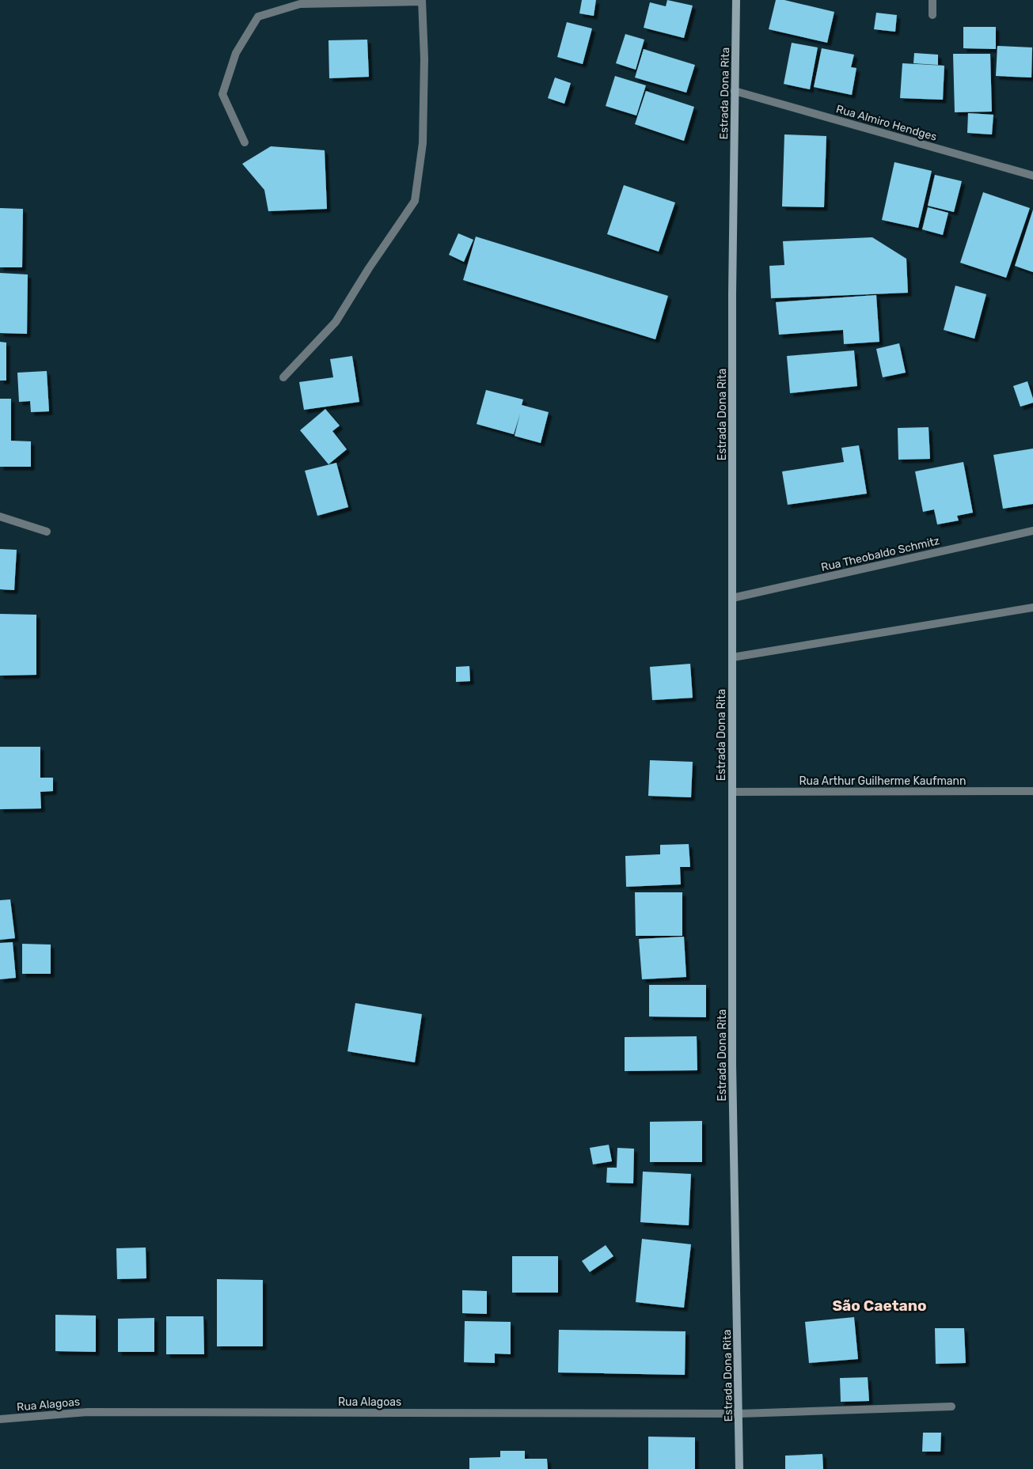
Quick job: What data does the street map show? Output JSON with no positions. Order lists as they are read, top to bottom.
{
  "streets": {
    "main road": ["Estrada Dona Rita"],
    "street": [
      "Rua Almiro Hendges",
      "Rua Theobaldo Schmitz",
      "Rua Arthur Guilherme Kaufmann",
      "Rua Alagoas"
    ]
  },
  "crossings": [
    ["Estrada Dona Rita", "Rua Almiro Hendges"],
    ["Estrada Dona Rita", "Rua Theobaldo Schmitz"],
    ["Estrada Dona Rita", "Rua Arthur Guilherme Kaufmann"],
    ["Estrada Dona Rita", "Rua Alagoas"]
  ],
  "districts": ["São Caetano"]
}
